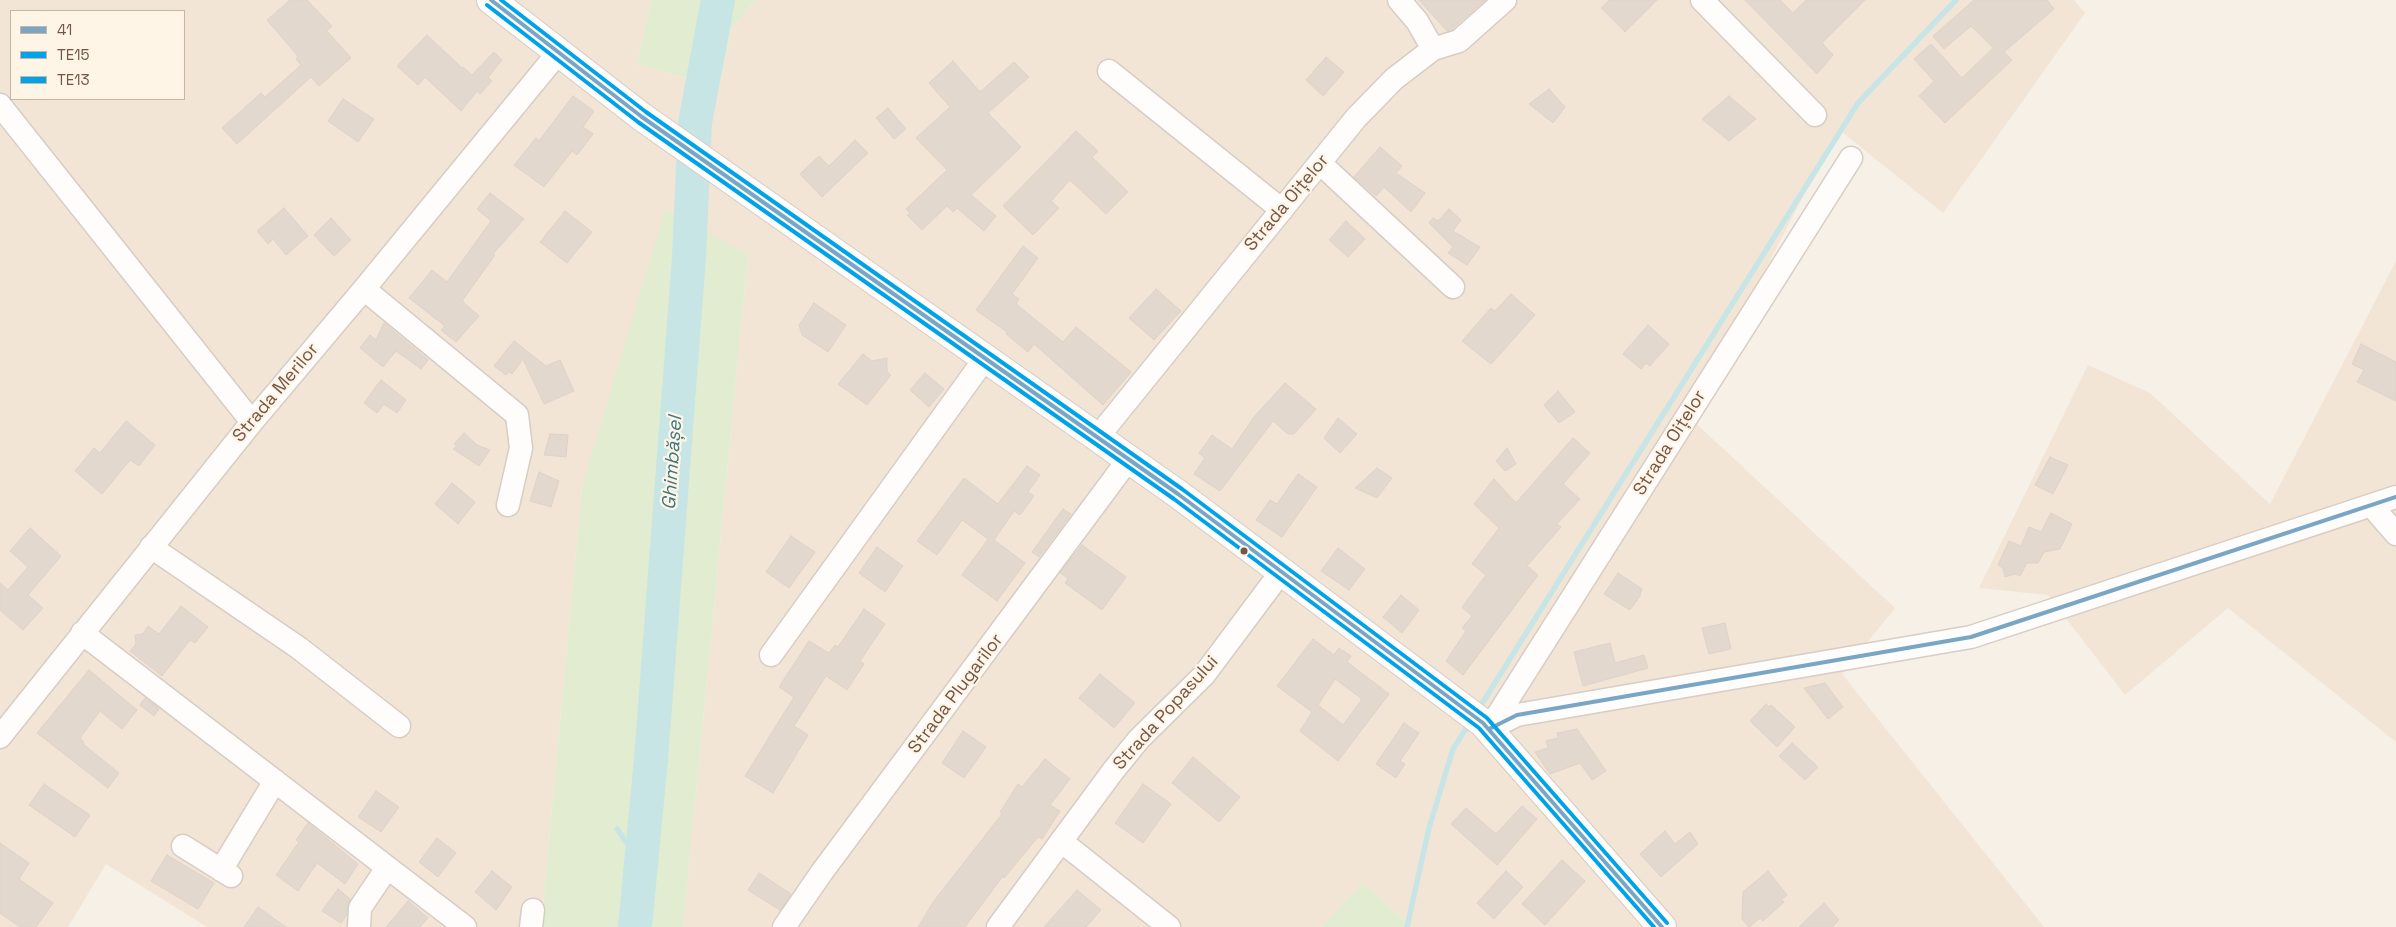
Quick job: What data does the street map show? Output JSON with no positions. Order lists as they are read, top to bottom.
{
  "streets": {
    "street": [
      "Strada Oițelor",
      "Strada Merilor",
      "Strada Plugarilor",
      "Strada Popasului"
    ]
  },
  "water": ["Ghimbășel"],
  "lines": ["transit line 41", "transit line TE13", "transit line TE15"],
  "legend": ["41", "TE15", "TE13"]
}
